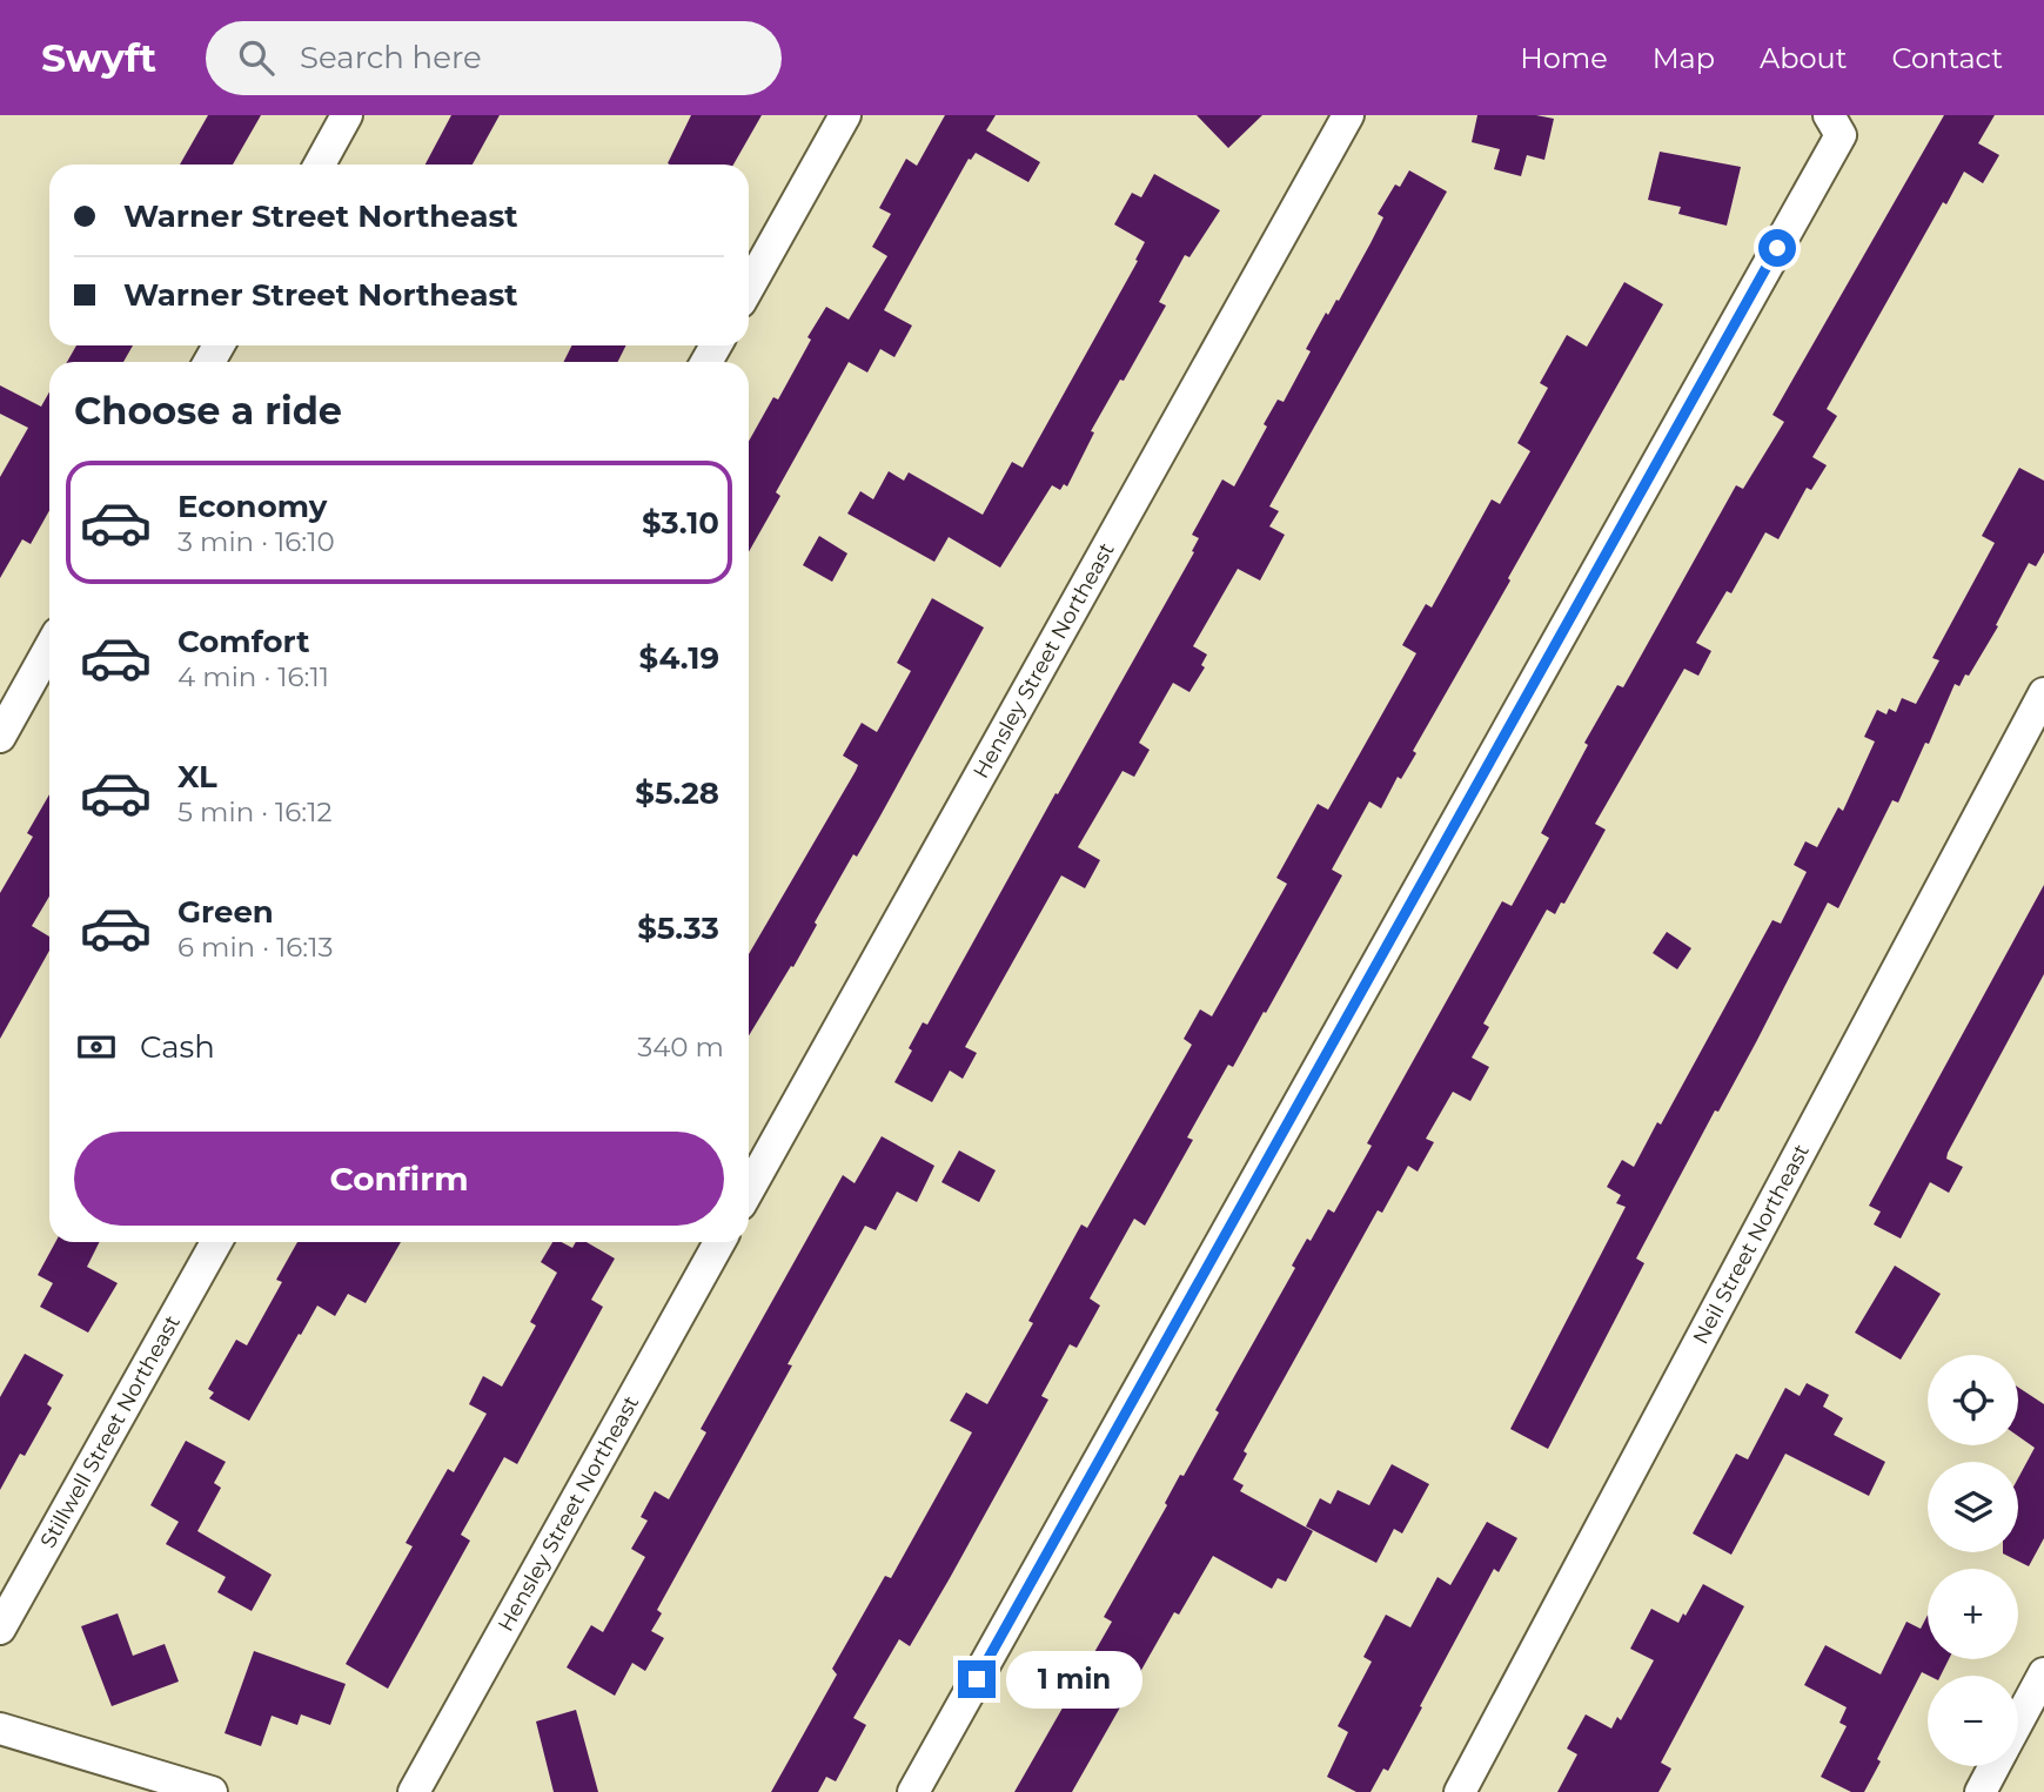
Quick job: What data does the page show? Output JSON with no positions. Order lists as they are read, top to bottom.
{
  "streets": {
    "street": ["Hensley Street Northeast", "Neil Street Northeast", "Stillwell Street Northeast"]
  },
  "page": {
    "header": "Swyft",
    "search": "Search here",
    "nav": [
      "Home",
      "Map",
      "About",
      "Contact"
    ],
    "banner": ["Warner Street Northeast", "Warner Street Northeast"],
    "heading": "Choose a ride",
    "list": [
      {
        "name": "Economy",
        "note": "3 min · 16:10",
        "value": "$3.10"
      },
      {
        "name": "Comfort",
        "note": "4 min · 16:11",
        "value": "$4.19"
      },
      {
        "name": "XL",
        "note": "5 min · 16:12",
        "value": "$5.28"
      },
      {
        "name": "Green",
        "note": "6 min · 16:13",
        "value": "$5.33"
      }
    ],
    "pay": ["Cash", "340 m"],
    "buttons": "Confirm",
    "map_buttons": ["+", "−"],
    "bubble": "1 min"
  }
}
